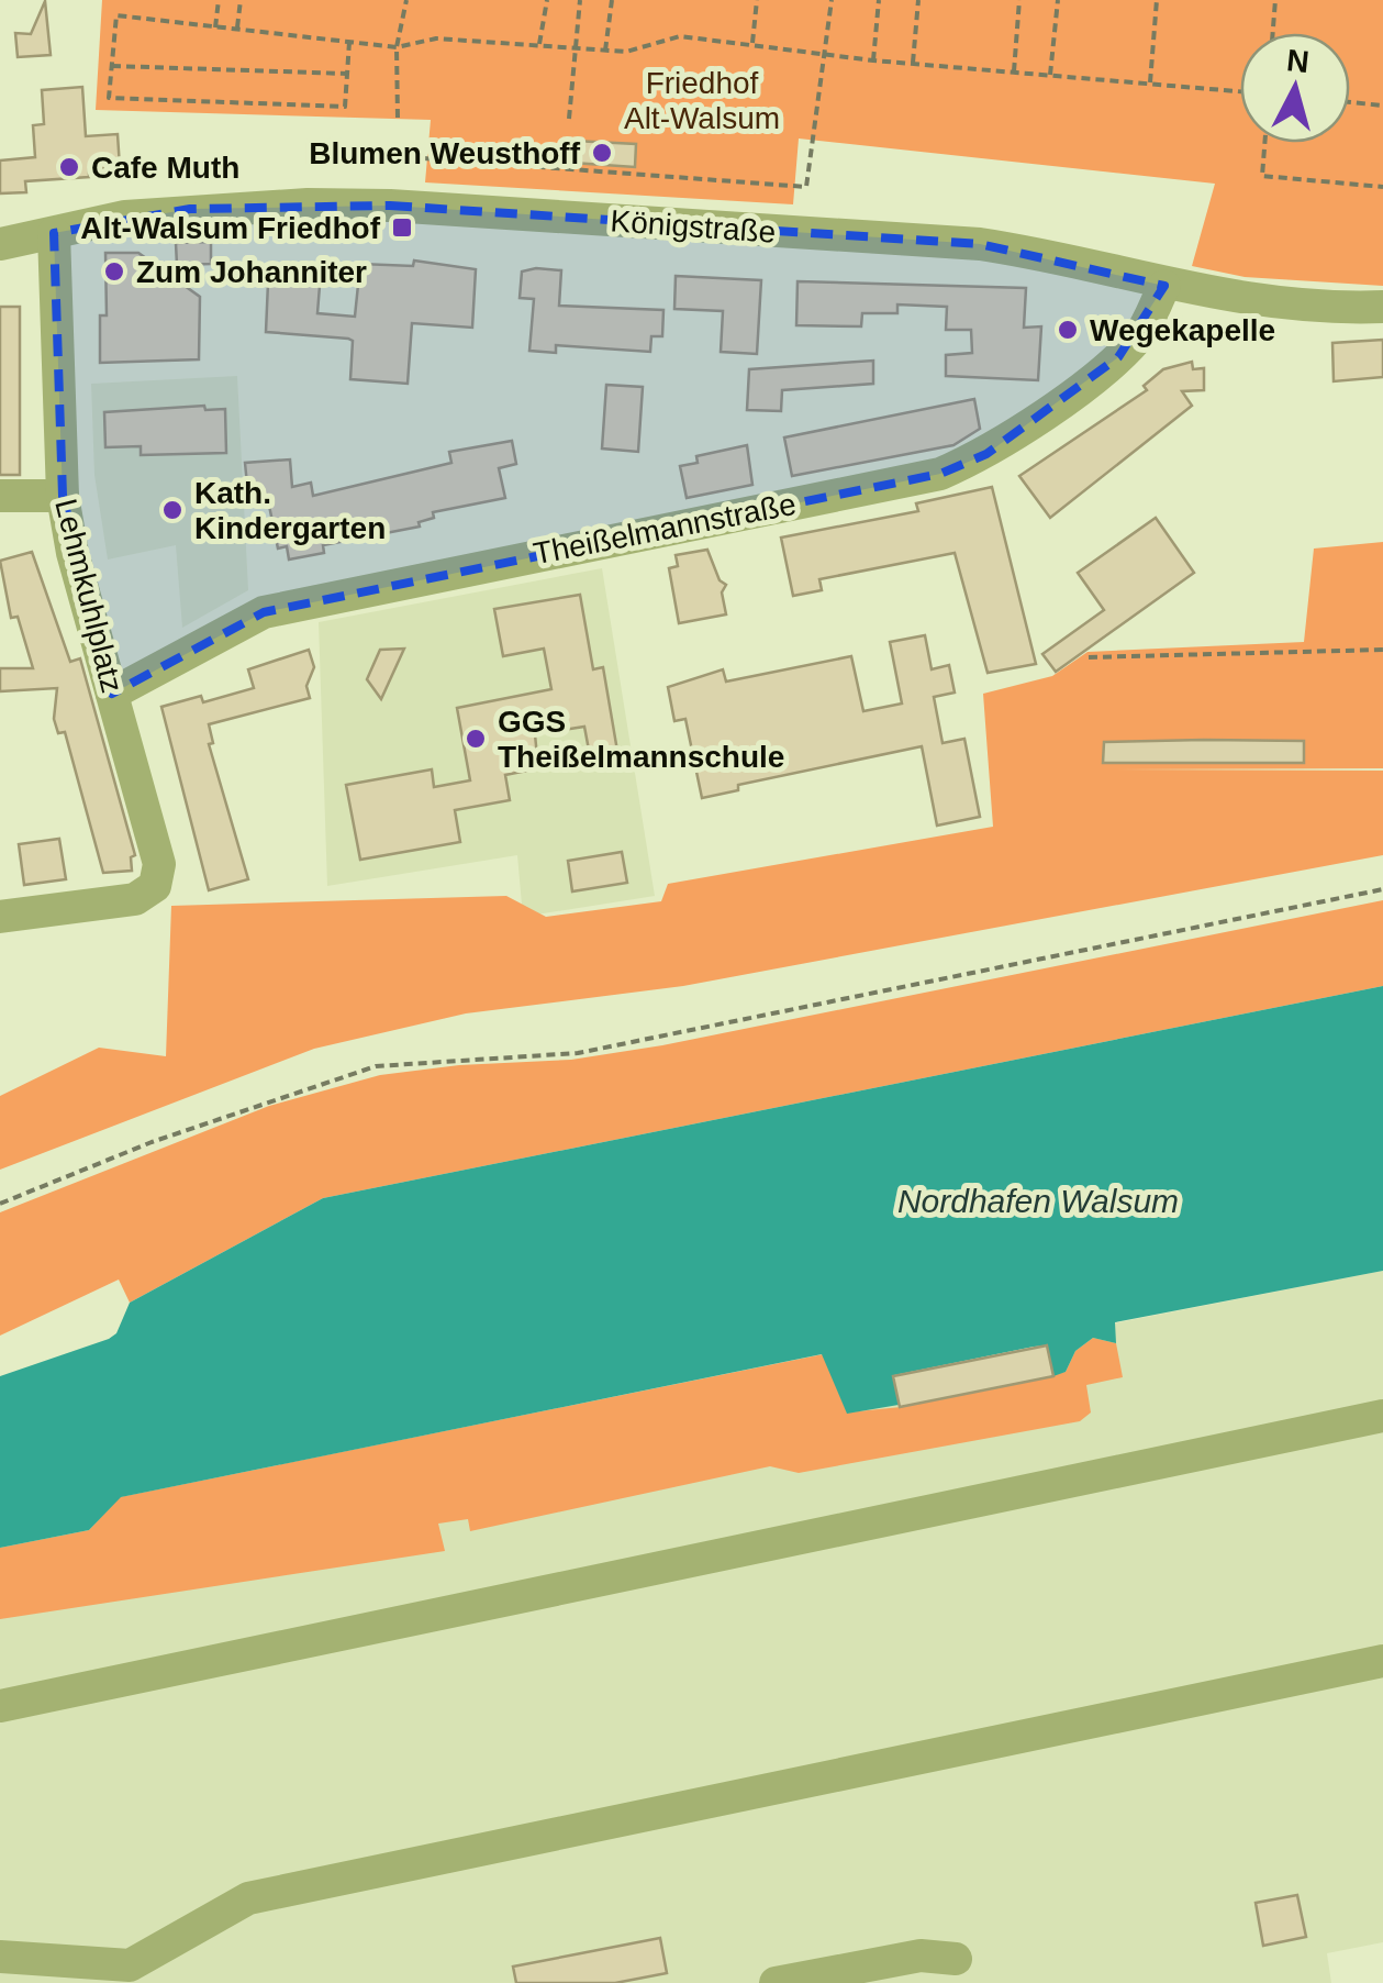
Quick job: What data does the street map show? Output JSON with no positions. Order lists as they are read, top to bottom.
{
  "streets": {
    "street": ["Königstraße", "Theißelmannstraße", "Lehmkuhlplatz"]
  },
  "crossings": [
    ["Königstraße", "Theißelmannstraße"],
    ["Königstraße", "Lehmkuhlplatz"],
    ["Theißelmannstraße", "Lehmkuhlplatz"]
  ],
  "water": ["Nordhafen Walsum"],
  "parks": ["Friedhof Alt-Walsum"],
  "places": {
    "other": [
      "Blumen Weusthoff",
      "Cafe Muth",
      "Zum Johanniter",
      "Wegekapelle",
      "Kath. Kindergarten",
      "GGS Theißelmannschule"
    ],
    "transit": ["Alt-Walsum Friedhof"]
  },
  "north": "top"
}
